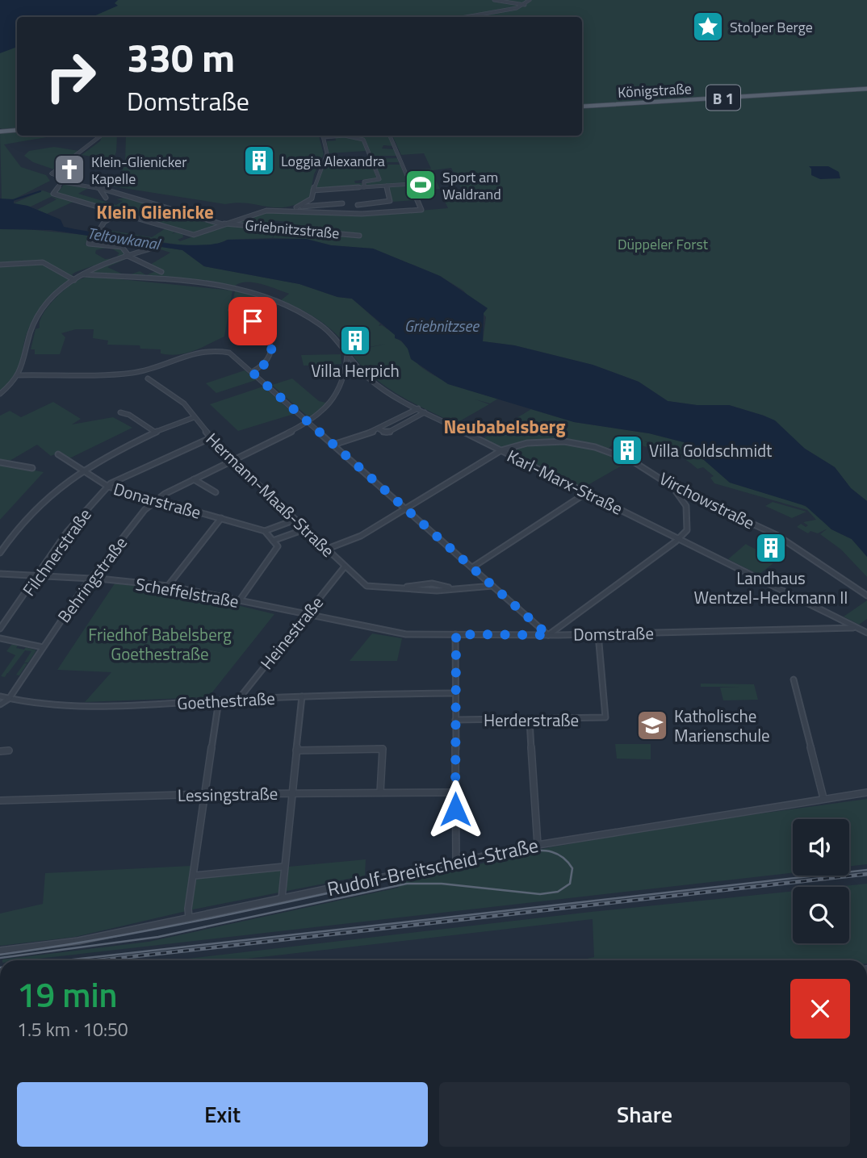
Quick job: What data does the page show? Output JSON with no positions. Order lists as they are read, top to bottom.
{
  "streets": {
    "main road": ["Königstraße", "B 1"],
    "street": [
      "Griebnitzstraße",
      "Karl-Marx-Straße",
      "Hermann-Maaß-Straße",
      "Donarstraße",
      "Virchowstraße",
      "Filchnerstraße",
      "Behringstraße",
      "Scheffelstraße",
      "Heinestraße",
      "Domstraße",
      "Goethestraße",
      "Herderstraße",
      "Lessingstraße",
      "Rudolf-Breitscheid-Straße"
    ]
  },
  "crossings": [
    ["Karl-Marx-Straße", "Virchowstraße"],
    ["Karl-Marx-Straße", "Behringstraße"],
    ["Karl-Marx-Straße", "Domstraße"],
    ["Hermann-Maaß-Straße", "Virchowstraße"],
    ["Hermann-Maaß-Straße", "Filchnerstraße"],
    ["Hermann-Maaß-Straße", "Behringstraße"],
    ["Hermann-Maaß-Straße", "Heinestraße"],
    ["Donarstraße", "Filchnerstraße"],
    ["Donarstraße", "Behringstraße"],
    ["Filchnerstraße", "Scheffelstraße"],
    ["Behringstraße", "Scheffelstraße"],
    ["Behringstraße", "Goethestraße"],
    ["Scheffelstraße", "Heinestraße"],
    ["Scheffelstraße", "Domstraße"],
    ["Heinestraße", "Domstraße"],
    ["Heinestraße", "Goethestraße"],
    ["Domstraße", "Herderstraße"]
  ],
  "districts": ["Klein Glienicke", "Neubabelsberg"],
  "water": ["Teltowkanal", "Griebnitzsee"],
  "parks": ["Düppeler Forst", "Friedhof Babelsberg Goethestraße"],
  "places": {
    "place": ["Stolper Berge"],
    "building": [
      "Loggia Alexandra",
      "Villa Herpich",
      "Villa Goldschmidt",
      "Landhaus Wentzel-Heckmann II"
    ],
    "church": ["Klein-Glienicker Kapelle"],
    "sports": ["Sport am Waldrand"],
    "school or university": ["Katholische Marienschule"]
  },
  "page": {
    "turn": ["330 m", "Domstraße"],
    "heading": ["19 min", "1.5 km · 10:50"],
    "buttons": ["Exit", "Share"]
  }
}
